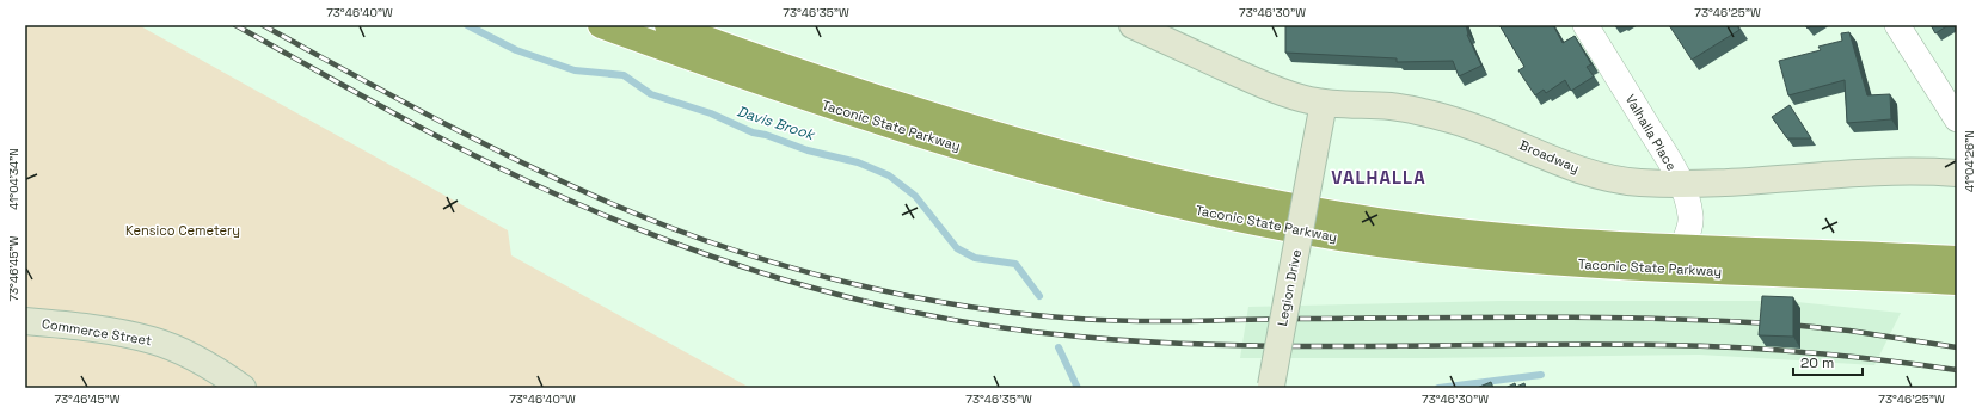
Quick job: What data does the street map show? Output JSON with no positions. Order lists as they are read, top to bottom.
{
  "streets": {
    "highway": ["Taconic State Parkway"],
    "street": [
      "Valhalla Place",
      "Broadway",
      "Legion Drive",
      "Commerce Street"
    ]
  },
  "crossings": [
    ["Taconic State Parkway", "Valhalla Place"],
    ["Valhalla Place", "Broadway"],
    ["Broadway", "Legion Drive"]
  ],
  "districts": ["VALHALLA"],
  "water": ["Davis Brook"],
  "parks": ["Kensico Cemetery"],
  "scale_bar": "20 m",
  "coordinates": [
    "73°46'40\"W",
    "73°46'35\"W",
    "73°46'30\"W",
    "73°46'25\"W",
    "41°04'26\"N",
    "41°04'34\"N",
    "73°46'45\"W"
  ]
}
